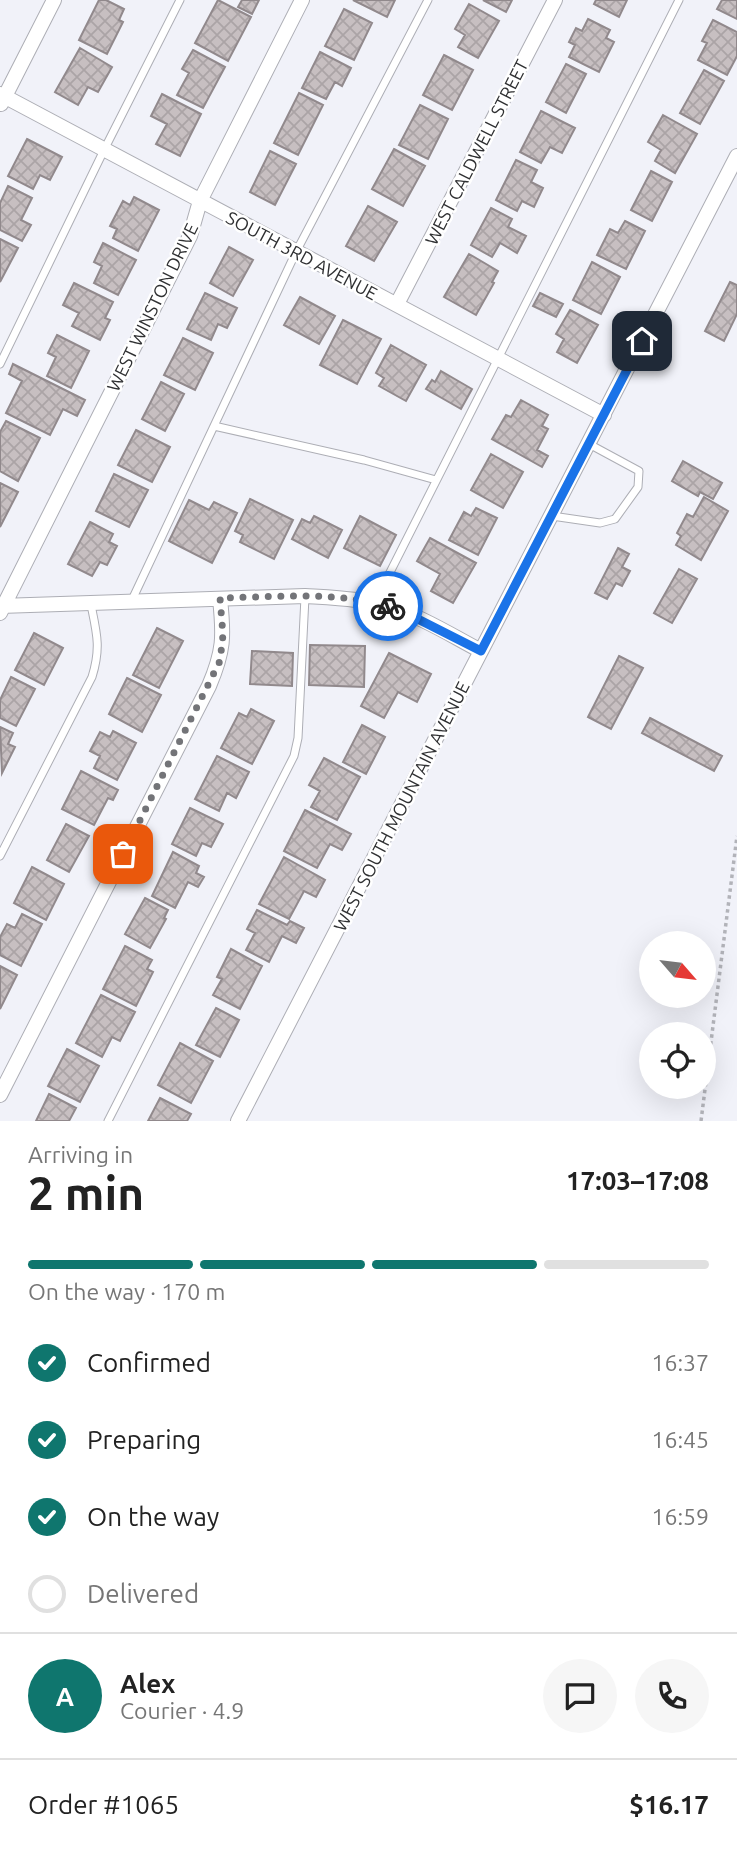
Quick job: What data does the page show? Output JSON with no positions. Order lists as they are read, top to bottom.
{
  "streets": {
    "street": [
      "WEST CALDWELL STREET",
      "SOUTH 3RD AVENUE",
      "WEST WINSTON DRIVE",
      "WEST SOUTH MOUNTAIN AVENUE"
    ]
  },
  "crossings": [
    ["WEST CALDWELL STREET", "SOUTH 3RD AVENUE"],
    ["SOUTH 3RD AVENUE", "WEST WINSTON DRIVE"],
    ["SOUTH 3RD AVENUE", "WEST SOUTH MOUNTAIN AVENUE"]
  ],
  "north": "bottom right",
  "page": {
    "heading": ["2 min", "Arriving in", "17:03–17:08"],
    "panel": [
      "Alex",
      "Courier · 4.9",
      "Order #1065",
      "$16.17"
    ],
    "bar": "On the way · 170 m",
    "list": [
      ["Confirmed", "16:37"],
      ["Preparing", "16:45"],
      ["On the way", "16:59"],
      "Delivered"
    ],
    "round": "A"
  }
}
